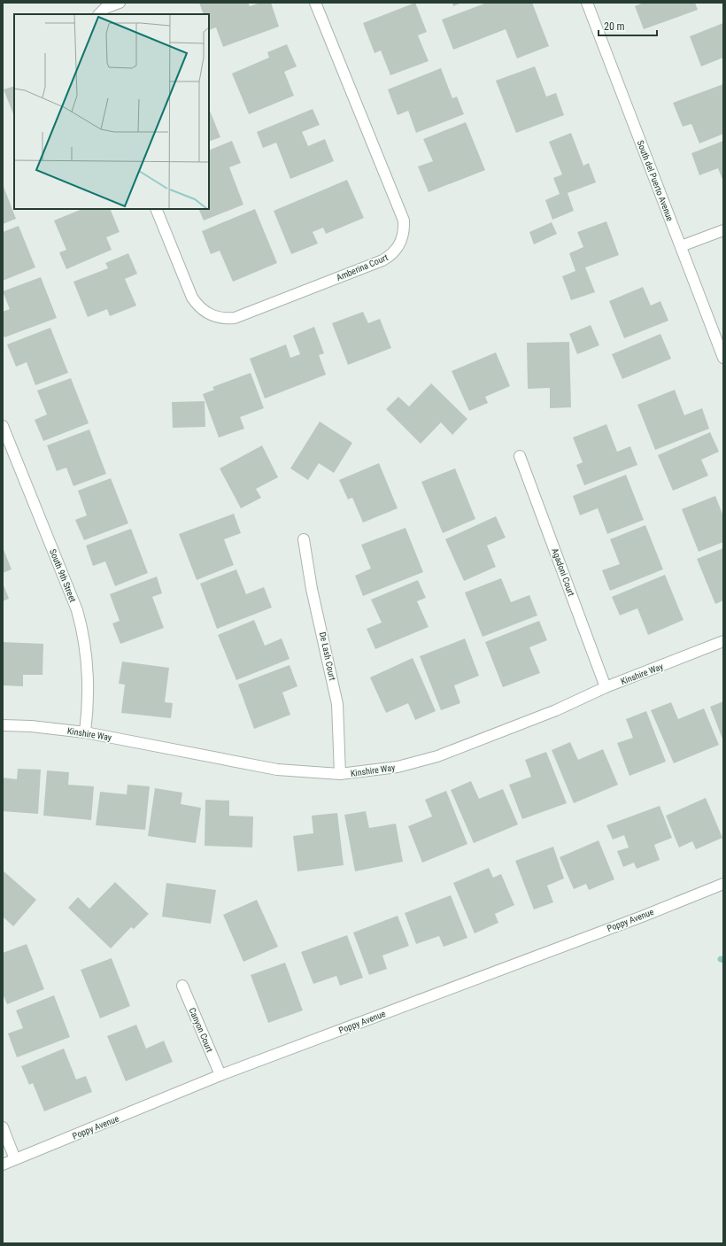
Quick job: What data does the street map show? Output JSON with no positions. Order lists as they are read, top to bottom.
{
  "streets": {
    "street": [
      "South del Puerto Avenue",
      "Amberina Court",
      "Agadoni Court",
      "South 9th Street",
      "De Lash Court",
      "Kinshire Way",
      "Poppy Avenue",
      "Canyon Court"
    ]
  },
  "crossings": [
    ["Agadoni Court", "Kinshire Way"],
    ["South 9th Street", "Kinshire Way"],
    ["De Lash Court", "Kinshire Way"],
    ["Poppy Avenue", "Canyon Court"]
  ],
  "scale_bar": "20 m"
}
